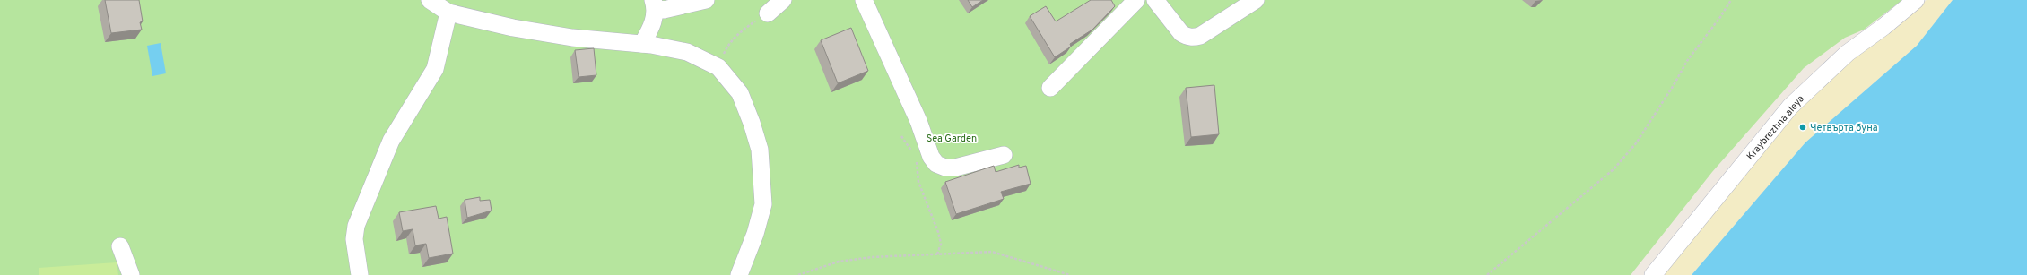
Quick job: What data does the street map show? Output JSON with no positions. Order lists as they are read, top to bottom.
{
  "streets": {
    "lane": ["Kraybrezhna aleya"]
  },
  "parks": ["Sea Garden"],
  "places": ["Четвърта буна"]
}
